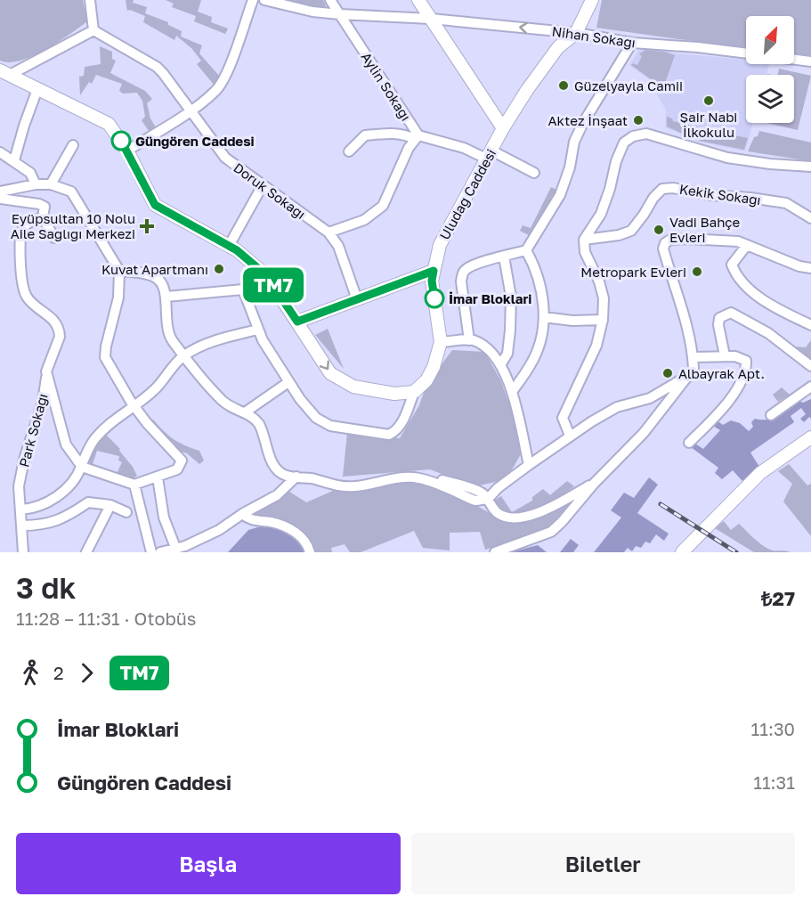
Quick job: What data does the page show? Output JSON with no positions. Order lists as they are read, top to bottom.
{
  "streets": {
    "main road": ["Uludağ Caddesi"],
    "street": [
      "Nihan Sokağı",
      "Aylin Sokağı",
      "Doruk Sokağı",
      "Kekik Sokağı",
      "Park Sokağı"
    ]
  },
  "crossings": [
    ["Nihan Sokağı", "Aylin Sokağı"],
    ["Nihan Sokağı", "Uludağ Caddesi"]
  ],
  "places": {
    "other": [
      "Güzelyayla Camii",
      "Şair Nabi İlkokulu",
      "Aktez İnşaat",
      "Güngören Caddesi",
      "Vadi Bahçe Evleri",
      "Kuvat Apartmanı",
      "Metropark Evleri",
      "İmar Bloklari",
      "Albayrak Apt."
    ],
    "health": ["Eyüpsultan 10 Nolu Aile Sağlığı Merkezi"]
  },
  "lines": ["bus line TM7"],
  "north": "top right",
  "page": {
    "on_map": "TM7",
    "heading": ["3 dk", "11:28 – 11:31 · Otobüs", "₺27"],
    "legs": ["2", "TM7"],
    "list": [
      {
        "name": "İmar Bloklari",
        "value": "11:30"
      },
      {
        "name": "Güngören Caddesi",
        "value": "11:31"
      }
    ],
    "buttons": ["Başla", "Biletler"]
  }
}
